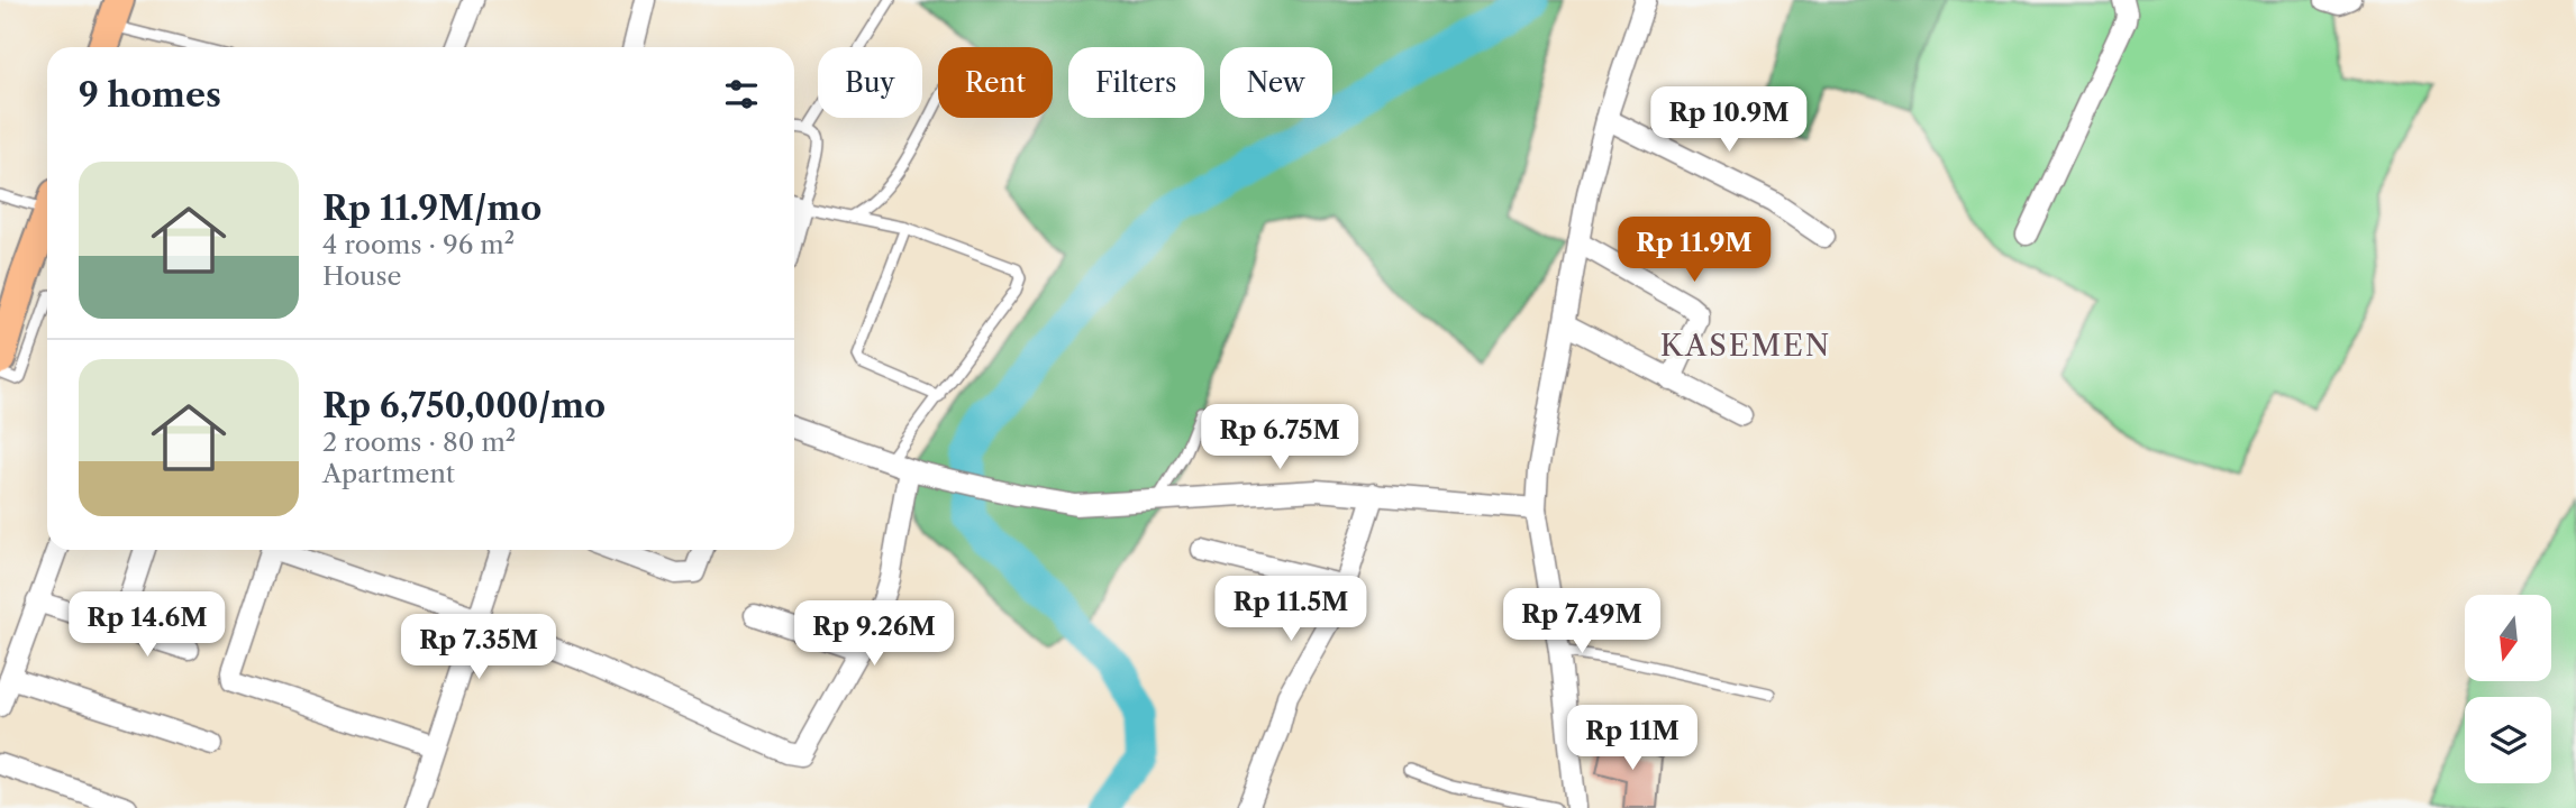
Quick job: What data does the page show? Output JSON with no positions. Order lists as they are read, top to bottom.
{
  "districts": ["KASEMEN"],
  "north": "bottom",
  "page": {
    "chip": [
      "Buy",
      "Rent",
      "Filters",
      "New"
    ],
    "heading": "9 homes",
    "price": [
      "Rp 10.9M",
      "Rp 11.9M",
      "Rp 6.75M",
      "Rp 11.5M",
      "Rp 7.49M",
      "Rp 14.6M",
      "Rp 9.26M",
      "Rp 7.35M",
      "Rp 11M"
    ],
    "list": [
      {
        "name": "Rp 11.9M/mo",
        "note": "4 rooms · 96 m² · House"
      },
      {
        "name": "Rp 6,750,000/mo",
        "note": "2 rooms · 80 m² · Apartment"
      }
    ]
  }
}
